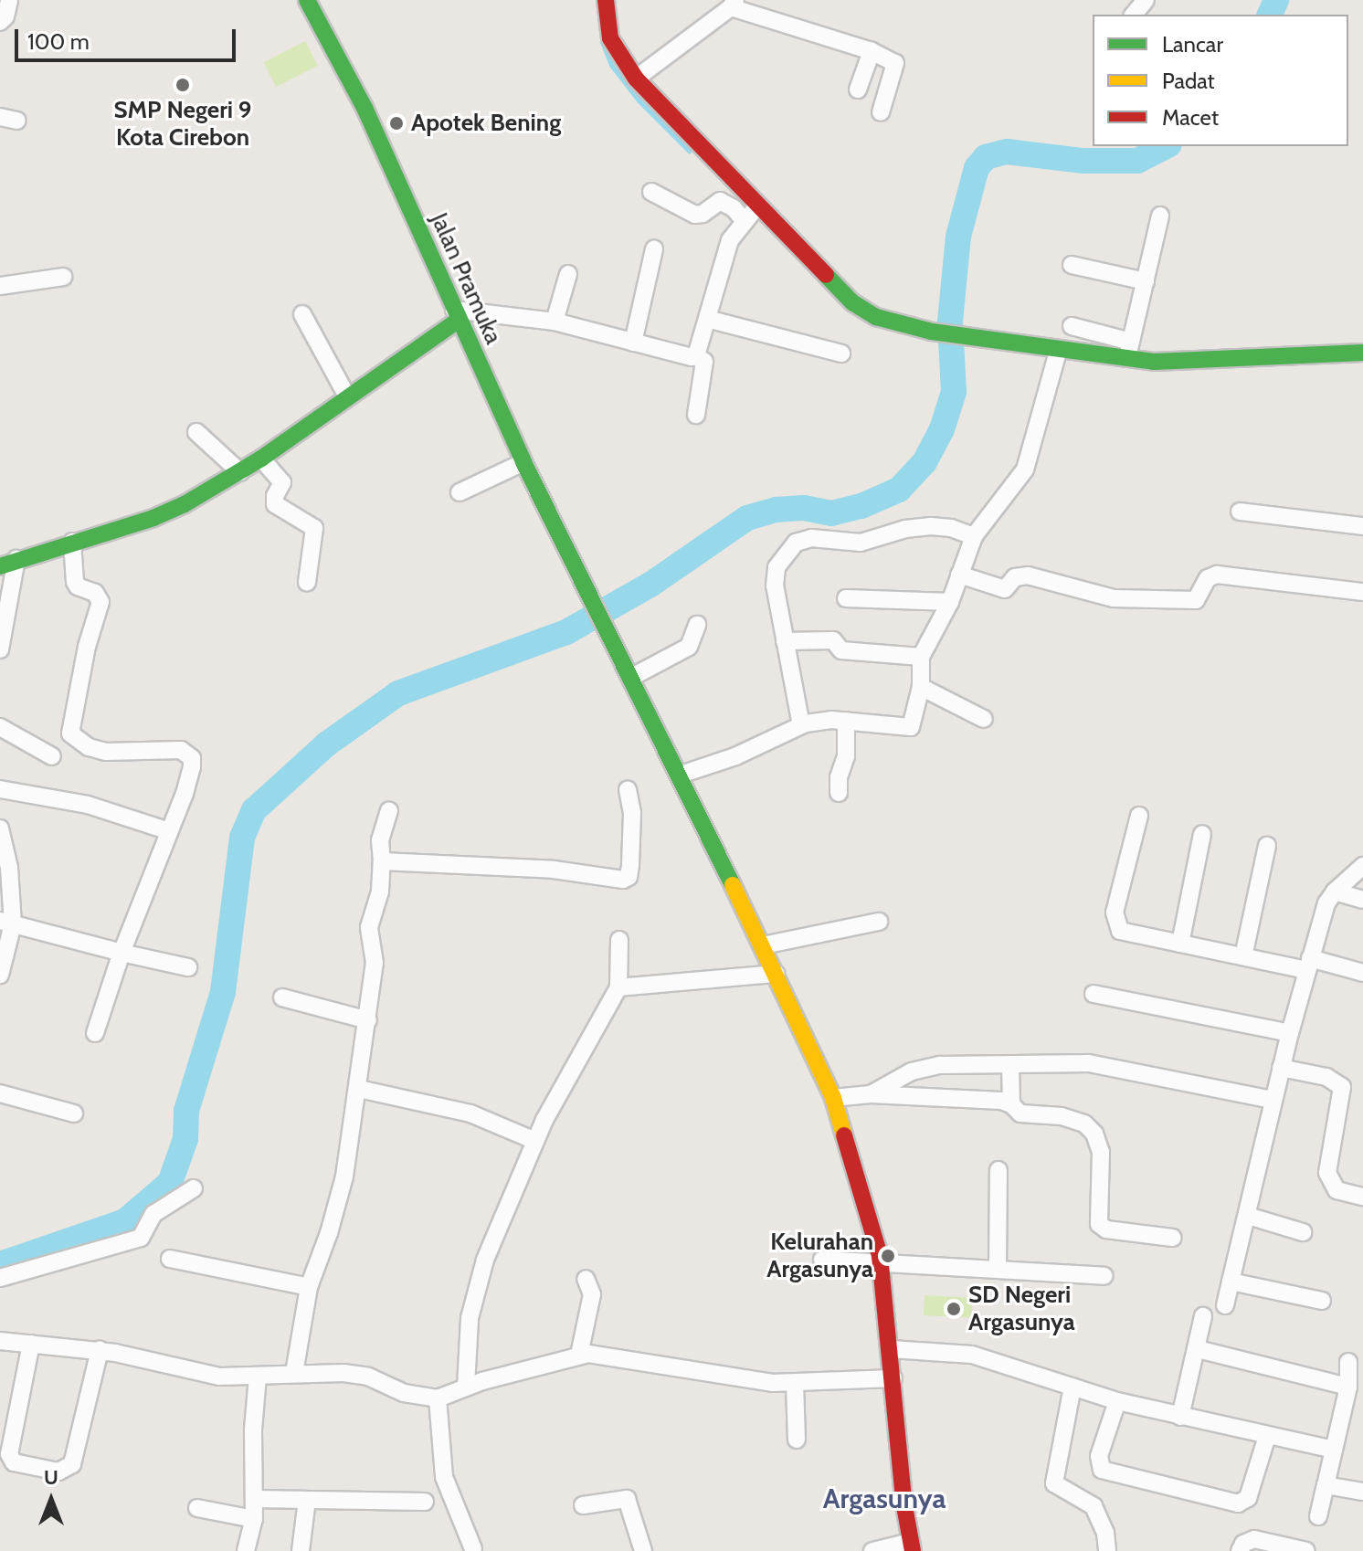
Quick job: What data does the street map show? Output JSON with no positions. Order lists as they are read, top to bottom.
{
  "streets": {
    "street": ["Jalan Pramuka"]
  },
  "districts": ["Argasunya"],
  "places": [
    "SMP Negeri 9 Kota Cirebon",
    "Apotek Bening",
    "Kelurahan Argasunya",
    "SD Negeri Argasunya"
  ],
  "legend": ["Lancar", "Padat", "Macet"],
  "scale_bar": "100 m",
  "north": "top"
}
